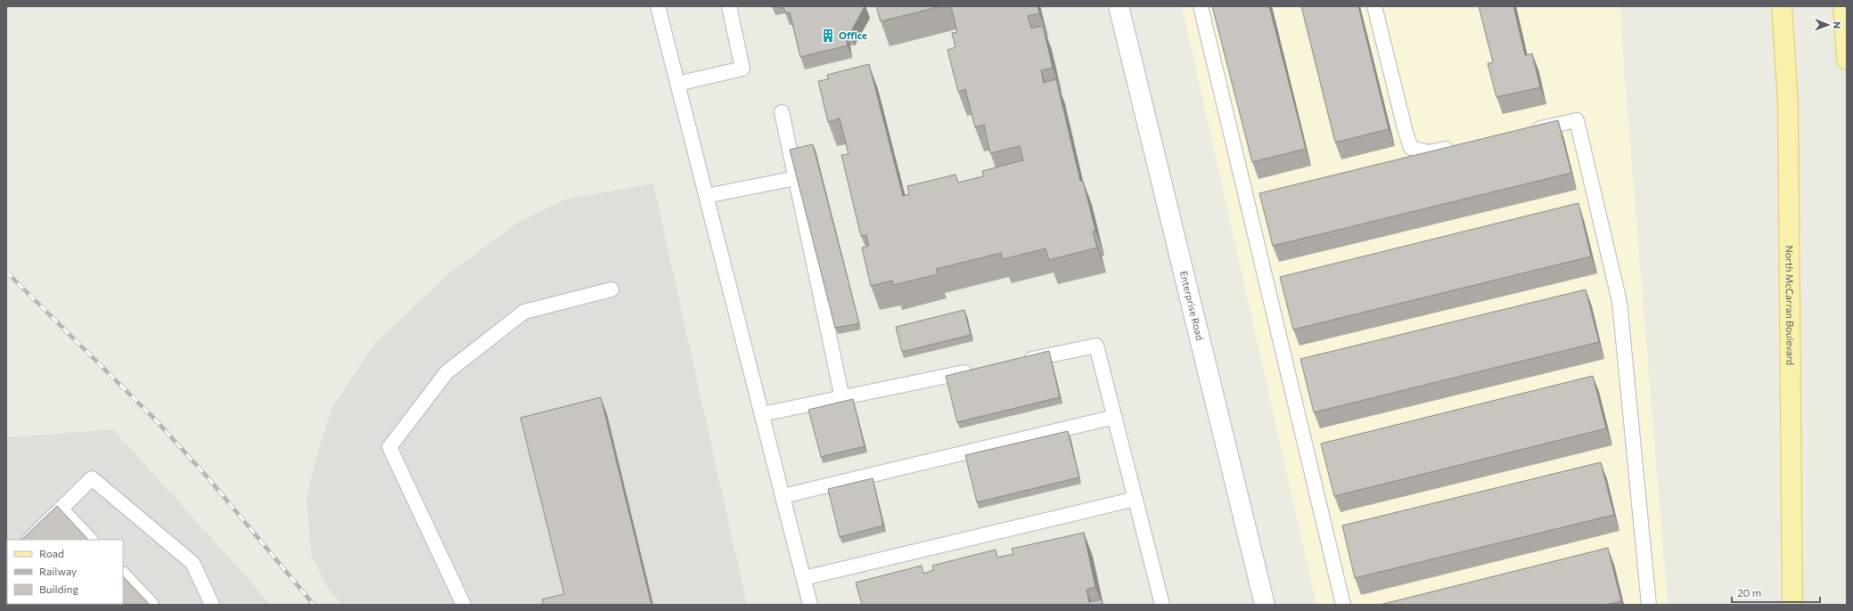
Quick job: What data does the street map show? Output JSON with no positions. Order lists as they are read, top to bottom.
{
  "streets": {
    "main road": ["North McCarran Boulevard"],
    "street": ["Enterprise Road"]
  },
  "places": {
    "building": ["Office"]
  },
  "legend": ["Road", "Railway", "Building"],
  "scale_bar": "20 m",
  "north": "right"
}
